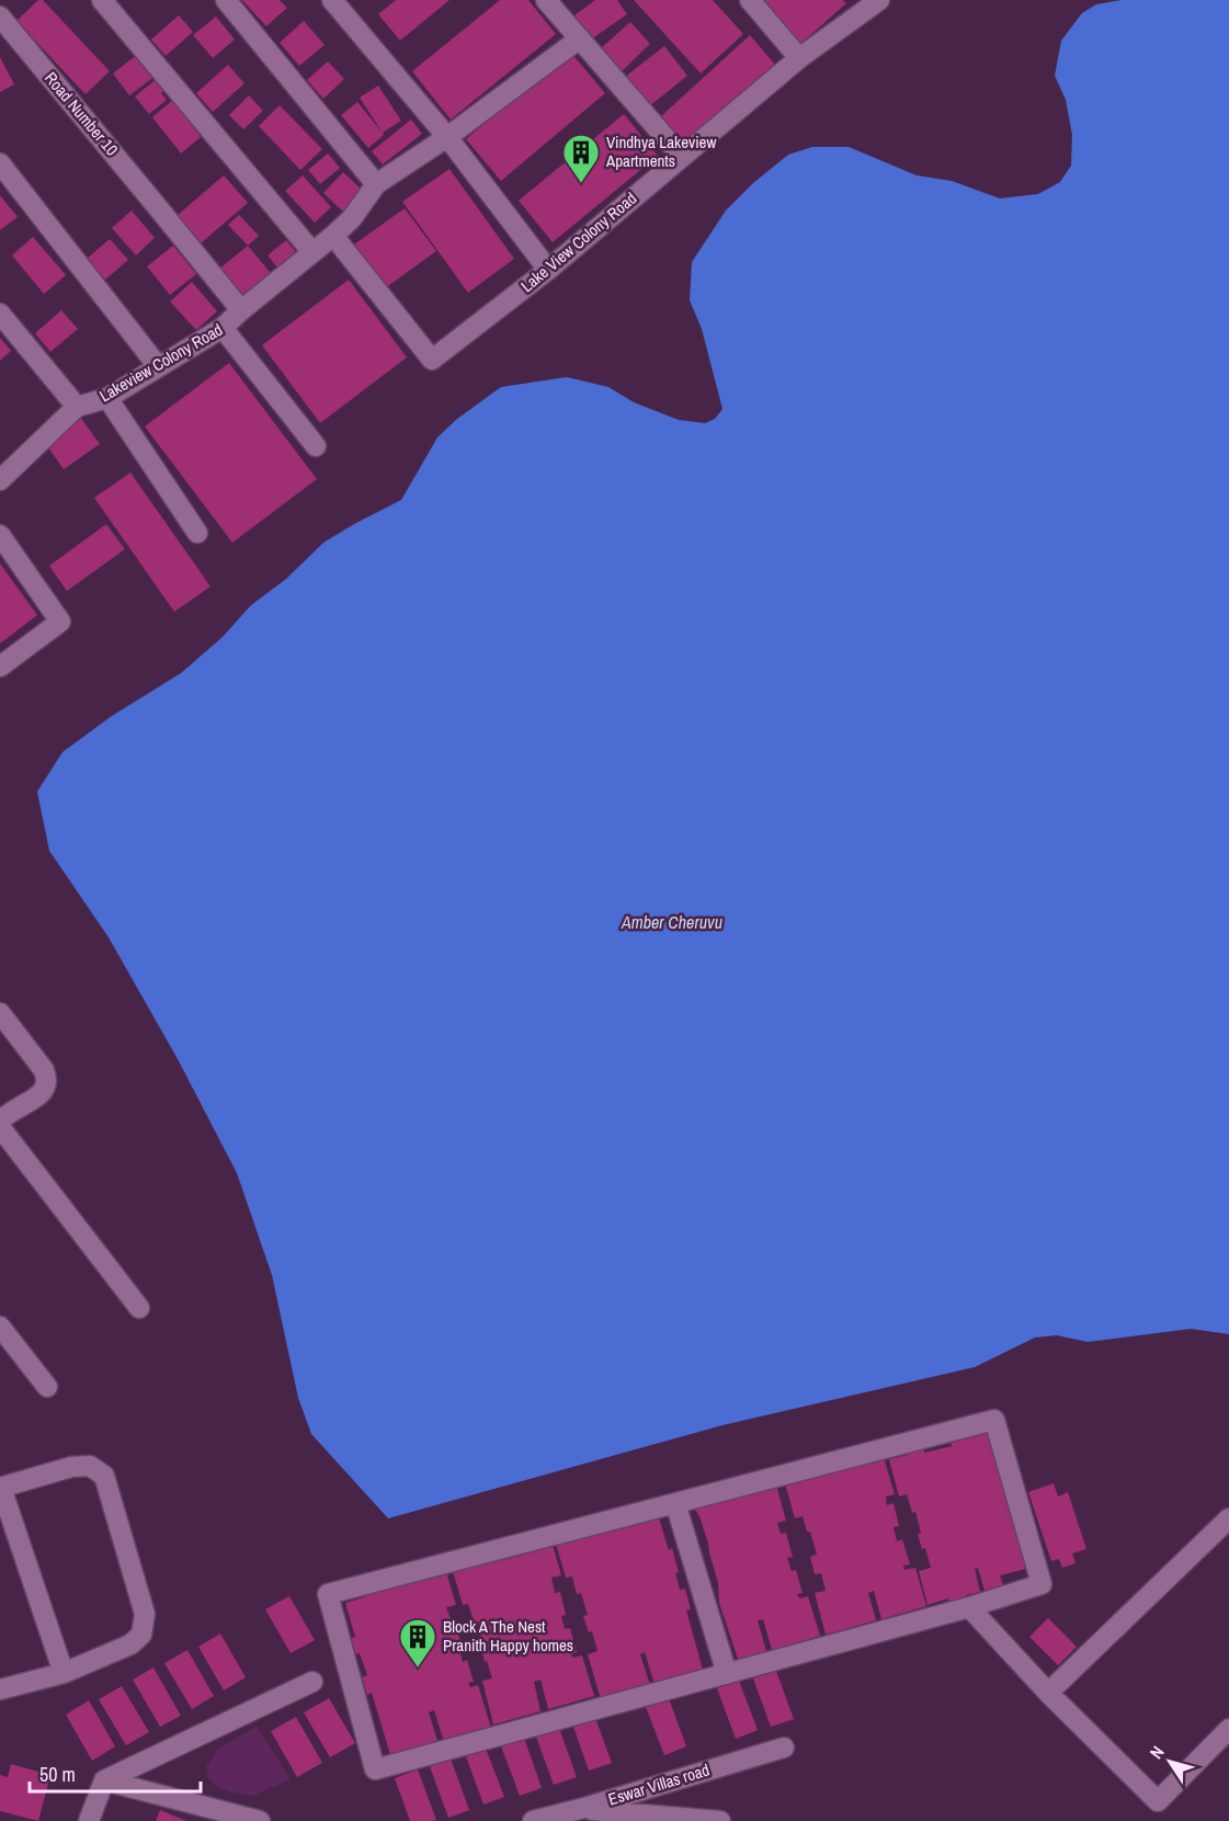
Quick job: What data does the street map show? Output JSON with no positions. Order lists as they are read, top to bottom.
{
  "streets": {
    "street": [
      "Road Number 10",
      "Lake View Colony Road",
      "Lakeview Colony Road",
      "Eswar Villas road"
    ]
  },
  "crossings": [
    ["Road Number 10", "Lakeview Colony Road"],
    ["Lake View Colony Road", "Lakeview Colony Road"]
  ],
  "water": ["Amber Cheruvu"],
  "places": {
    "building": ["Vindhya Lakeview Apartments", "Block A The Nest Pranith Happy homes"]
  },
  "scale_bar": "50 m",
  "north": "top left"
}
